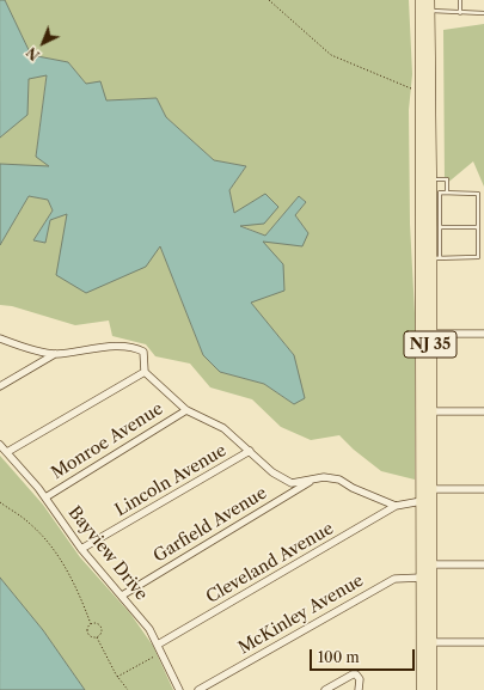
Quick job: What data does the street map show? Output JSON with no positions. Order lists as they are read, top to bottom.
{
  "streets": {
    "highway": ["NJ 35"],
    "street": [
      "Monroe Avenue",
      "Lincoln Avenue",
      "Garfield Avenue",
      "Bayview Drive",
      "Cleveland Avenue",
      "McKinley Avenue"
    ]
  },
  "crossings": [
    ["NJ 35", "McKinley Avenue"],
    ["Monroe Avenue", "Bayview Drive"],
    ["Lincoln Avenue", "Bayview Drive"],
    ["Garfield Avenue", "Bayview Drive"],
    ["Bayview Drive", "Cleveland Avenue"]
  ],
  "scale_bar": "100 m",
  "north": "bottom left"
}
